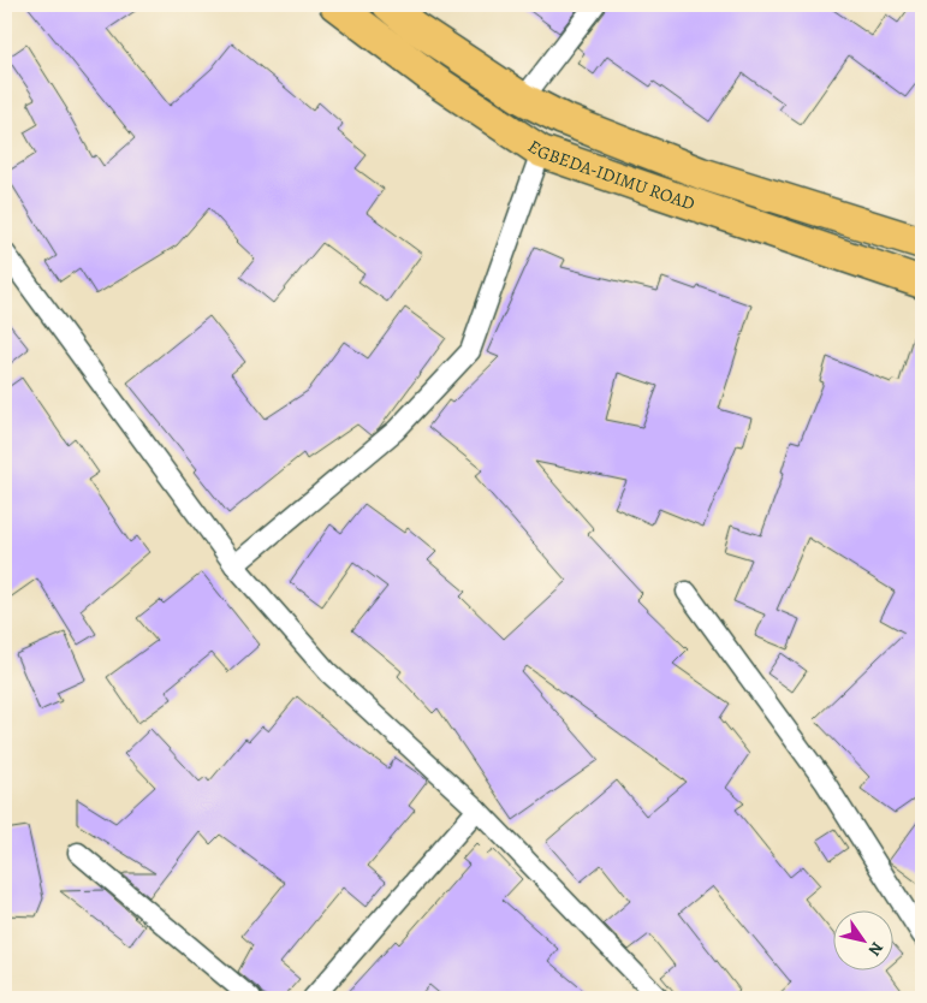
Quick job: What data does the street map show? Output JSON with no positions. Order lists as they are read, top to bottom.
{
  "streets": {
    "main road": ["EGBEDA-IDIMU ROAD"]
  },
  "north": "bottom right"
}
